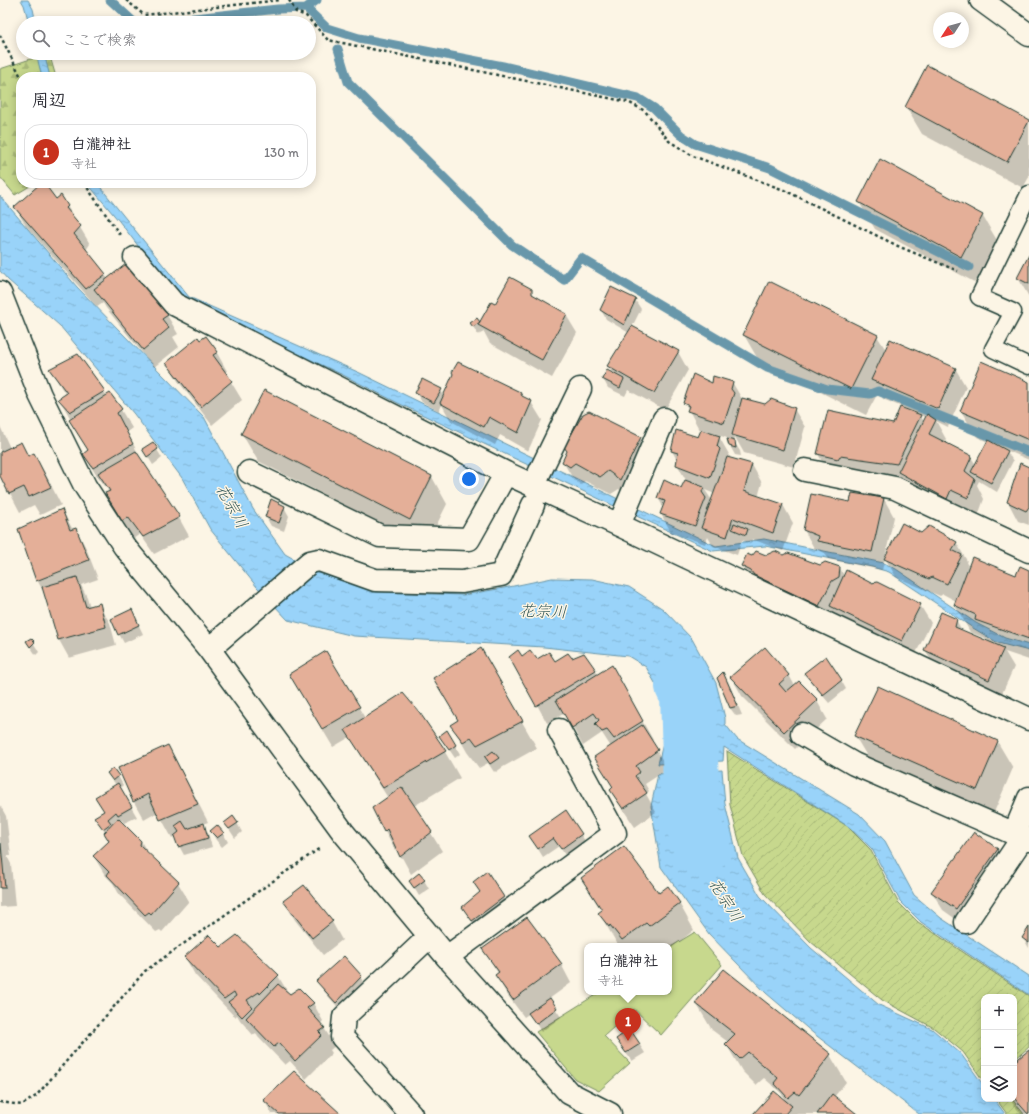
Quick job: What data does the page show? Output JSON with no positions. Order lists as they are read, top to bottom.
{
  "water": ["花宗川"],
  "north": "bottom left",
  "page": {
    "search": "ここで検索",
    "heading": "周辺",
    "list": [
      {
        "mark": "1",
        "name": "白瀧神社",
        "note": "寺社",
        "value": "130 m"
      }
    ],
    "popup": ["白瀧神社", "寺社"],
    "map_buttons": ["+", "−"],
    "pins": "1"
  }
}
